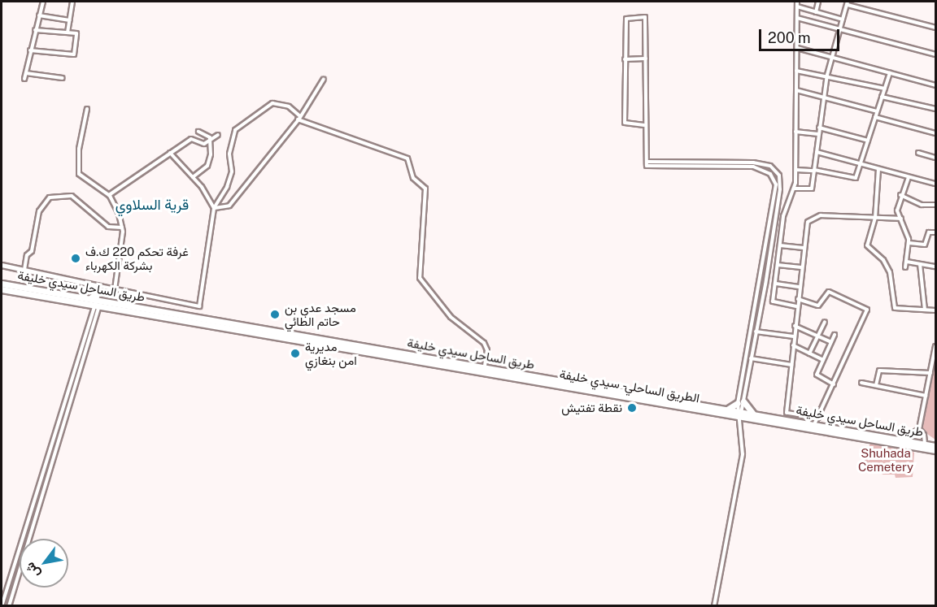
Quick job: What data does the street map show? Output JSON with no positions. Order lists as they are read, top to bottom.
{
  "streets": {
    "highway": ["طريق الساحل سيدي خليفة", "الطريق الساحلي- سيدي خليفة"]
  },
  "crossings": [
    ["طريق الساحل سيدي خليفة", "الطريق الساحلي- سيدي خليفة"]
  ],
  "districts": ["قرية السلاوي"],
  "parks": ["Shuhada Cemetery"],
  "places": [
    "غرفة تحكم 220 ك.ف بشركة الكهرباء",
    "مسجد عدي بن حاتم الطائي",
    "مديرية امن بنغازي",
    "نقطة تفتيش"
  ],
  "scale_bar": "200 m",
  "north": "bottom left"
}
